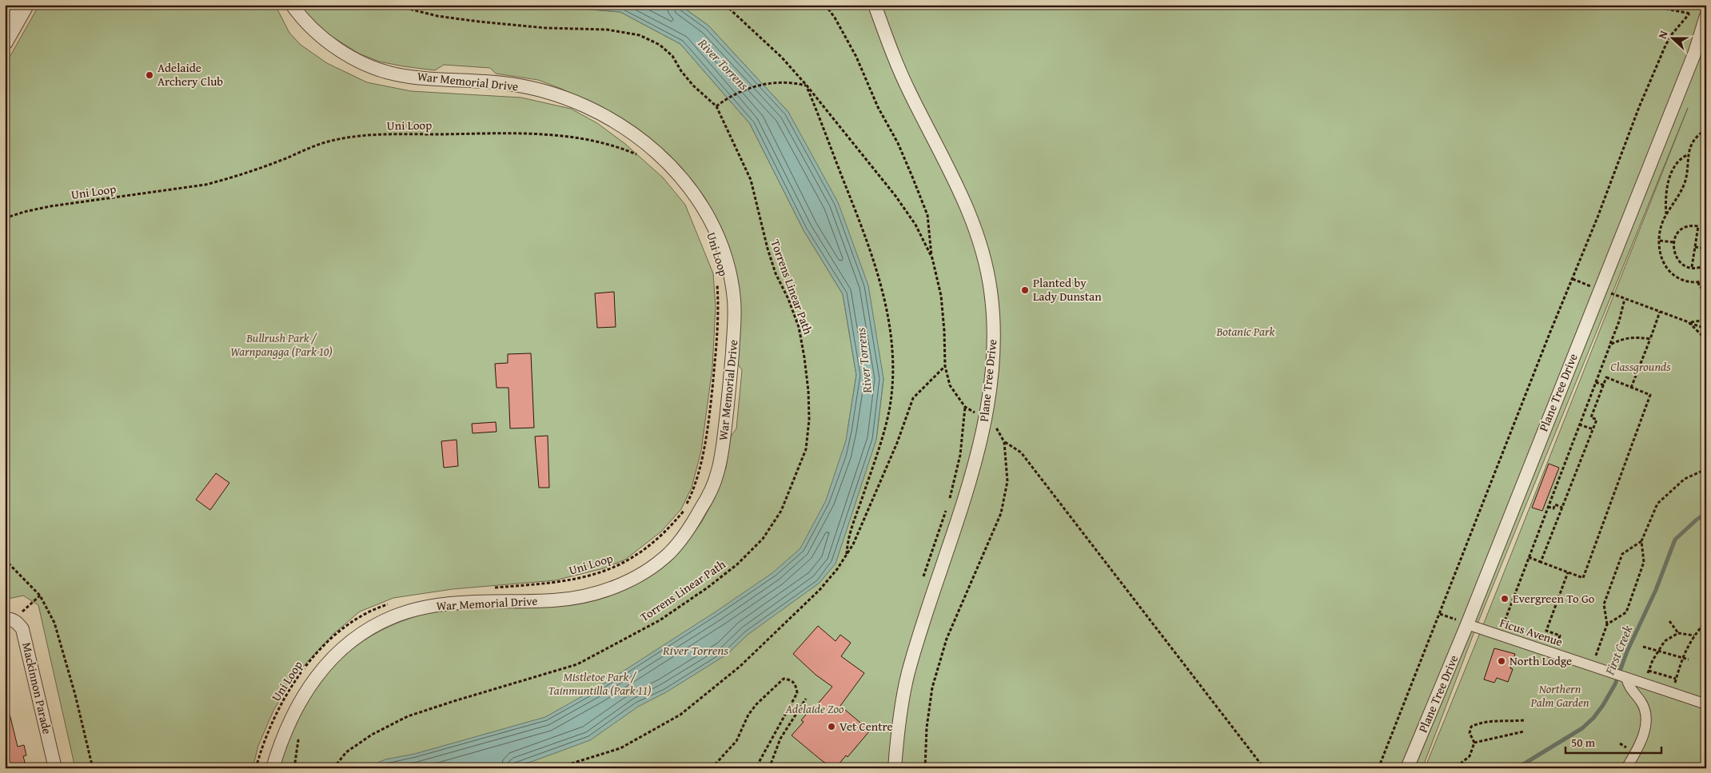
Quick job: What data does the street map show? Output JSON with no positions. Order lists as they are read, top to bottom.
{
  "streets": {
    "street": [
      "War Memorial Drive",
      "Plane Tree Drive",
      "Ficus Avenue",
      "Mackinnon Parade"
    ],
    "path": ["Uni Loop", "Torrens Linear Path"]
  },
  "crossings": [
    ["Plane Tree Drive", "Ficus Avenue"]
  ],
  "water": ["River Torrens", "First Creek"],
  "parks": [
    "Botanic Park",
    "Bullrush Park / Warnpangga (Park 10)",
    "Classgrounds",
    "Mistletoe Park / Tainmuntilla (Park 11)",
    "Northern Palm Garden",
    "Adelaide Zoo"
  ],
  "places": [
    "Adelaide Archery Club",
    "Planted by Lady Dunstan",
    "Evergreen To Go",
    "North Lodge",
    "Vet Centre"
  ],
  "scale_bar": "50 m",
  "north": "left"
}
